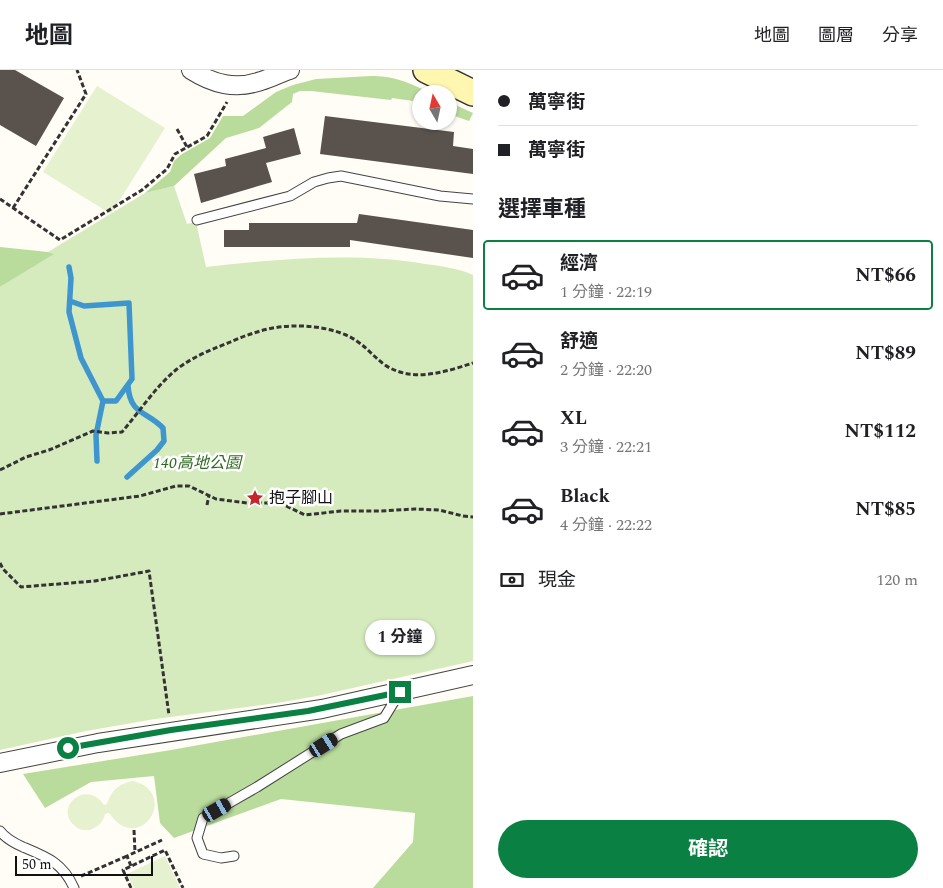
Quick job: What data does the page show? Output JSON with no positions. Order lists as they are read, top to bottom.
{
  "parks": ["140高地公園"],
  "places": {
    "place": ["抱子腳山"]
  },
  "scale_bar": "50 m",
  "north": "top",
  "page": {
    "header": "地圖",
    "nav": ["地圖", "圖層", "分享"],
    "banner": ["萬寧街", "萬寧街"],
    "heading": "選擇車種",
    "list": [
      {
        "name": "經濟",
        "note": "1 分鐘 · 22:19",
        "value": "NT$66"
      },
      {
        "name": "舒適",
        "note": "2 分鐘 · 22:20",
        "value": "NT$89"
      },
      {
        "name": "XL",
        "note": "3 分鐘 · 22:21",
        "value": "NT$112"
      },
      {
        "name": "Black",
        "note": "4 分鐘 · 22:22",
        "value": "NT$85"
      }
    ],
    "pay": ["現金", "120 m"],
    "bubble": "1 分鐘",
    "buttons": "確認",
    "scale": "50 m"
  }
}
